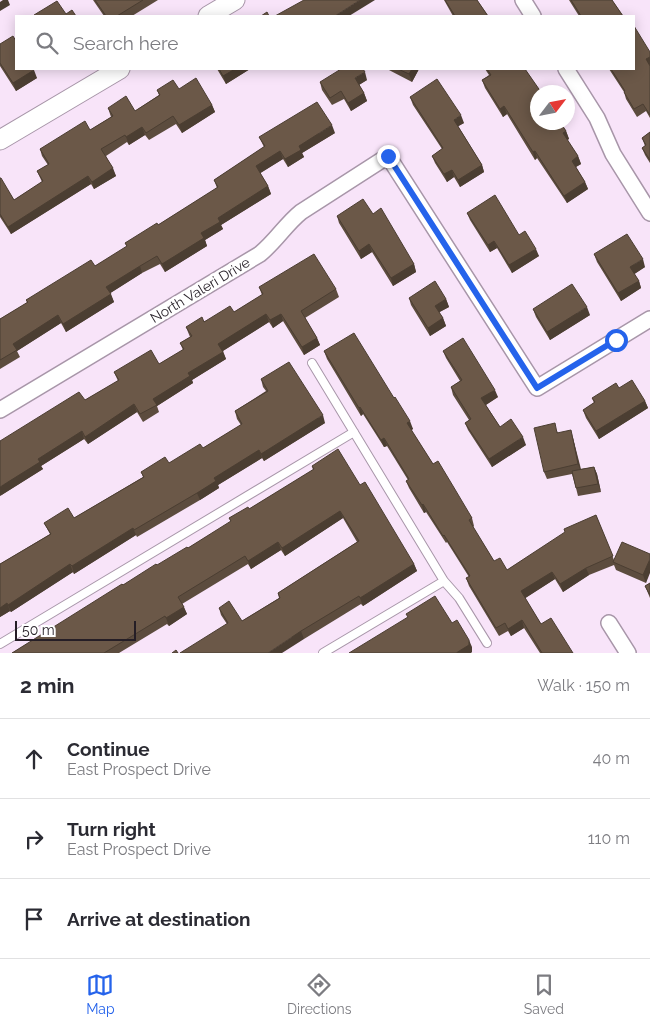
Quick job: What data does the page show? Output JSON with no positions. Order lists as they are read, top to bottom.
{
  "streets": {
    "street": ["North Valeri Drive"]
  },
  "scale_bar": "50 m",
  "north": "top right",
  "page": {
    "search": "Search here",
    "scale": "50 m",
    "heading": ["2 min", "Walk · 150 m"],
    "list": [
      ["Continue", "East Prospect Drive", "40 m"],
      ["Turn right", "East Prospect Drive", "110 m"],
      "Arrive at destination"
    ],
    "nav": ["Map", "Directions", "Saved"]
  }
}
